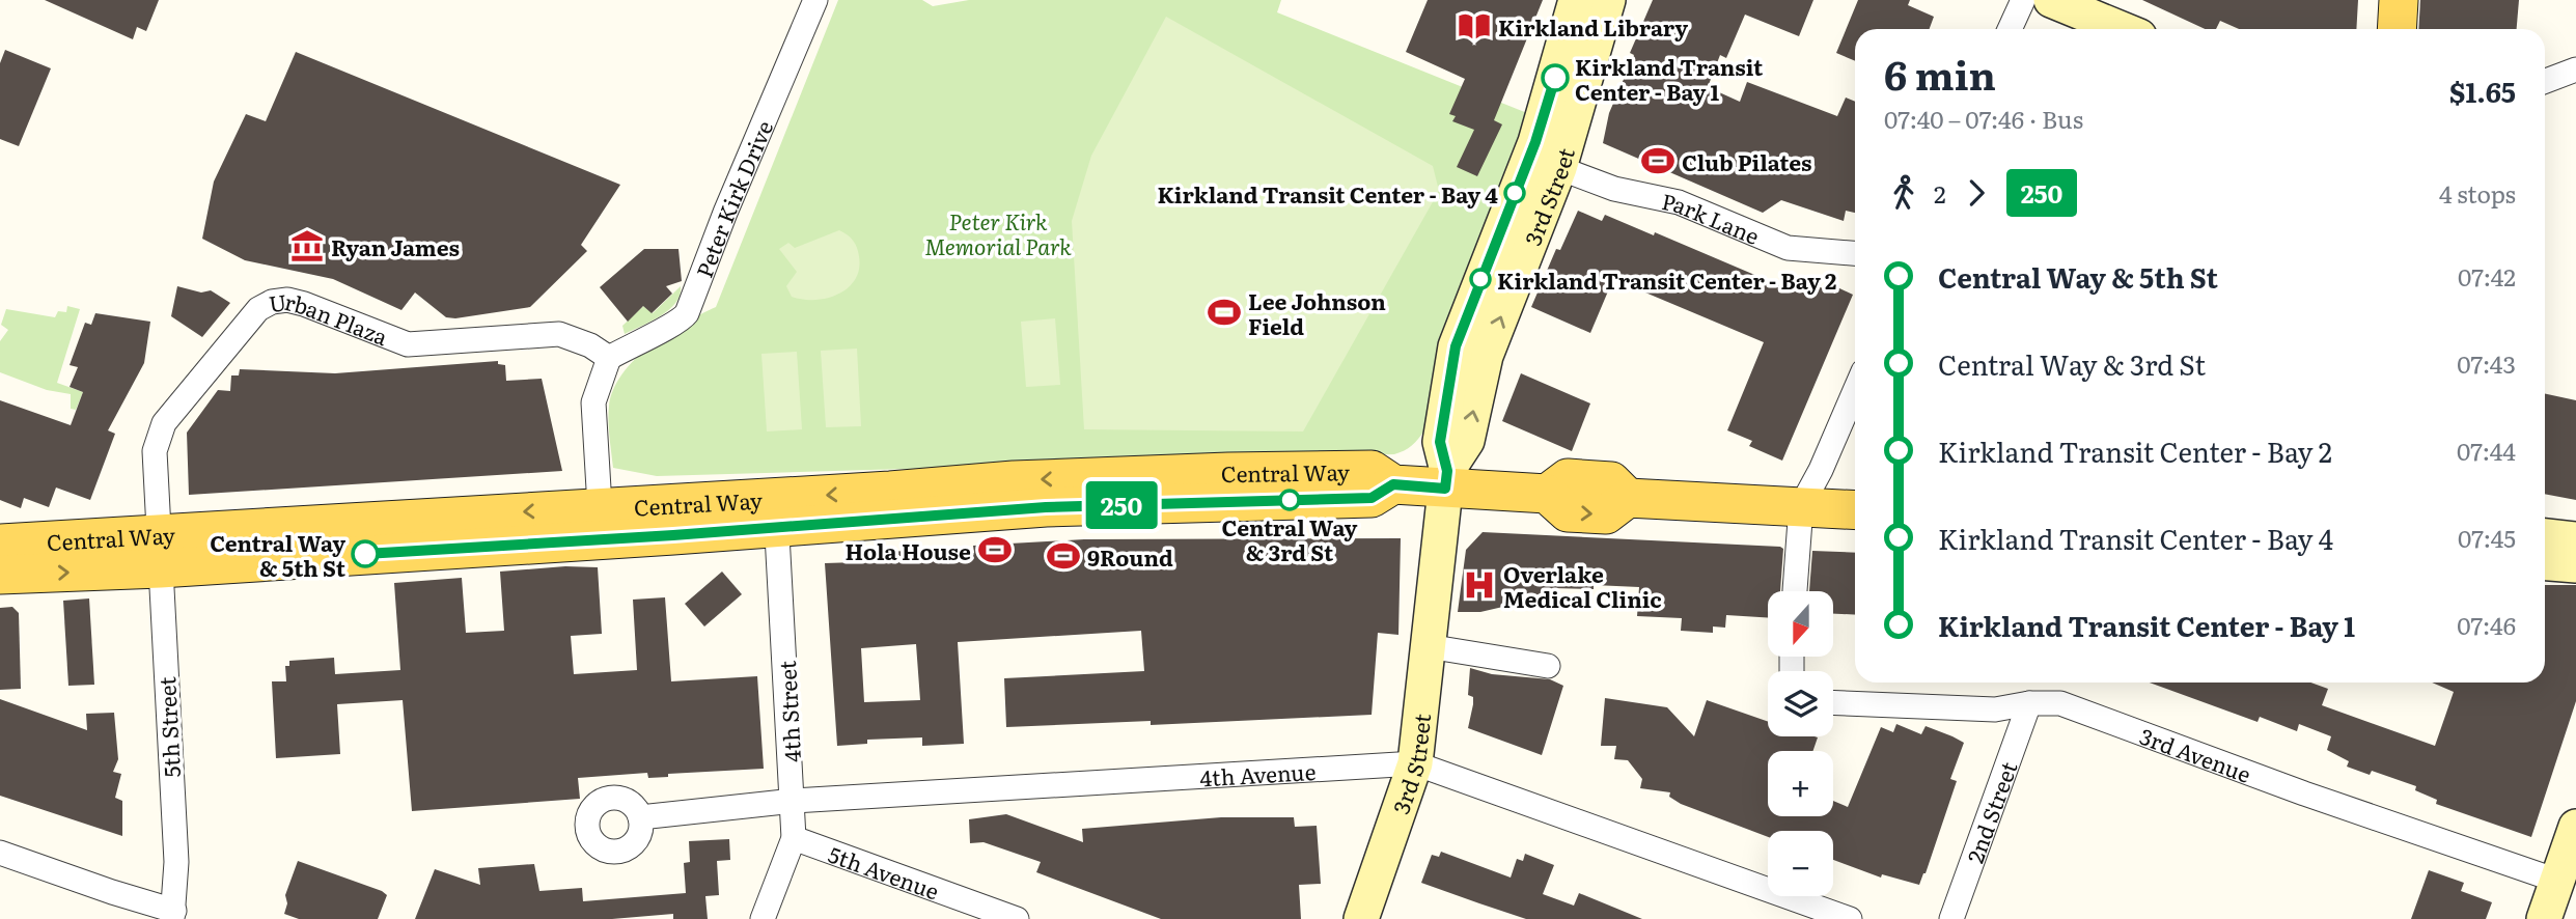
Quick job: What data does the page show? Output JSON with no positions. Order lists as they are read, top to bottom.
{
  "streets": {
    "main road": ["3rd Street", "Central Way"],
    "street": [
      "Peter Kirk Drive",
      "Park Lane",
      "Urban Plaza",
      "4th Street",
      "5th Street",
      "3rd Avenue",
      "4th Avenue",
      "2nd Street",
      "5th Avenue"
    ]
  },
  "crossings": [
    ["3rd Street", "Park Lane"],
    ["3rd Street", "Central Way"],
    ["3rd Street", "4th Avenue"],
    ["Peter Kirk Drive", "Urban Plaza"],
    ["Urban Plaza", "Central Way"],
    ["Urban Plaza", "5th Street"],
    ["Central Way", "4th Street"],
    ["Central Way", "5th Street"],
    ["4th Street", "4th Avenue"],
    ["4th Street", "5th Avenue"],
    ["3rd Avenue", "2nd Street"]
  ],
  "parks": ["Peter Kirk Memorial Park"],
  "places": {
    "library": ["Kirkland Library"],
    "other": [
      "Kirkland Transit Center - Bay 1",
      "Kirkland Transit Center - Bay 4",
      "Kirkland Transit Center - Bay 2",
      "Central Way & 3rd St",
      "Central Way & 5th St"
    ],
    "sports": [
      "Club Pilates",
      "Lee Johnson Field",
      "Hola House",
      "9Round"
    ],
    "museum": ["Ryan James"],
    "hospital": ["Overlake Medical Clinic"]
  },
  "lines": ["bus line 250"],
  "north": "bottom",
  "page": {
    "on_map": "250",
    "heading": ["6 min", "07:40 – 07:46 · Bus", "$1.65"],
    "legs": ["2", "250", "4 stops"],
    "list": [
      {
        "name": "Central Way & 5th St",
        "value": "07:42"
      },
      {
        "name": "Central Way & 3rd St",
        "value": "07:43"
      },
      {
        "name": "Kirkland Transit Center - Bay 2",
        "value": "07:44"
      },
      {
        "name": "Kirkland Transit Center - Bay 4",
        "value": "07:45"
      },
      {
        "name": "Kirkland Transit Center - Bay 1",
        "value": "07:46"
      }
    ],
    "map_buttons": ["+", "−"]
  }
}
